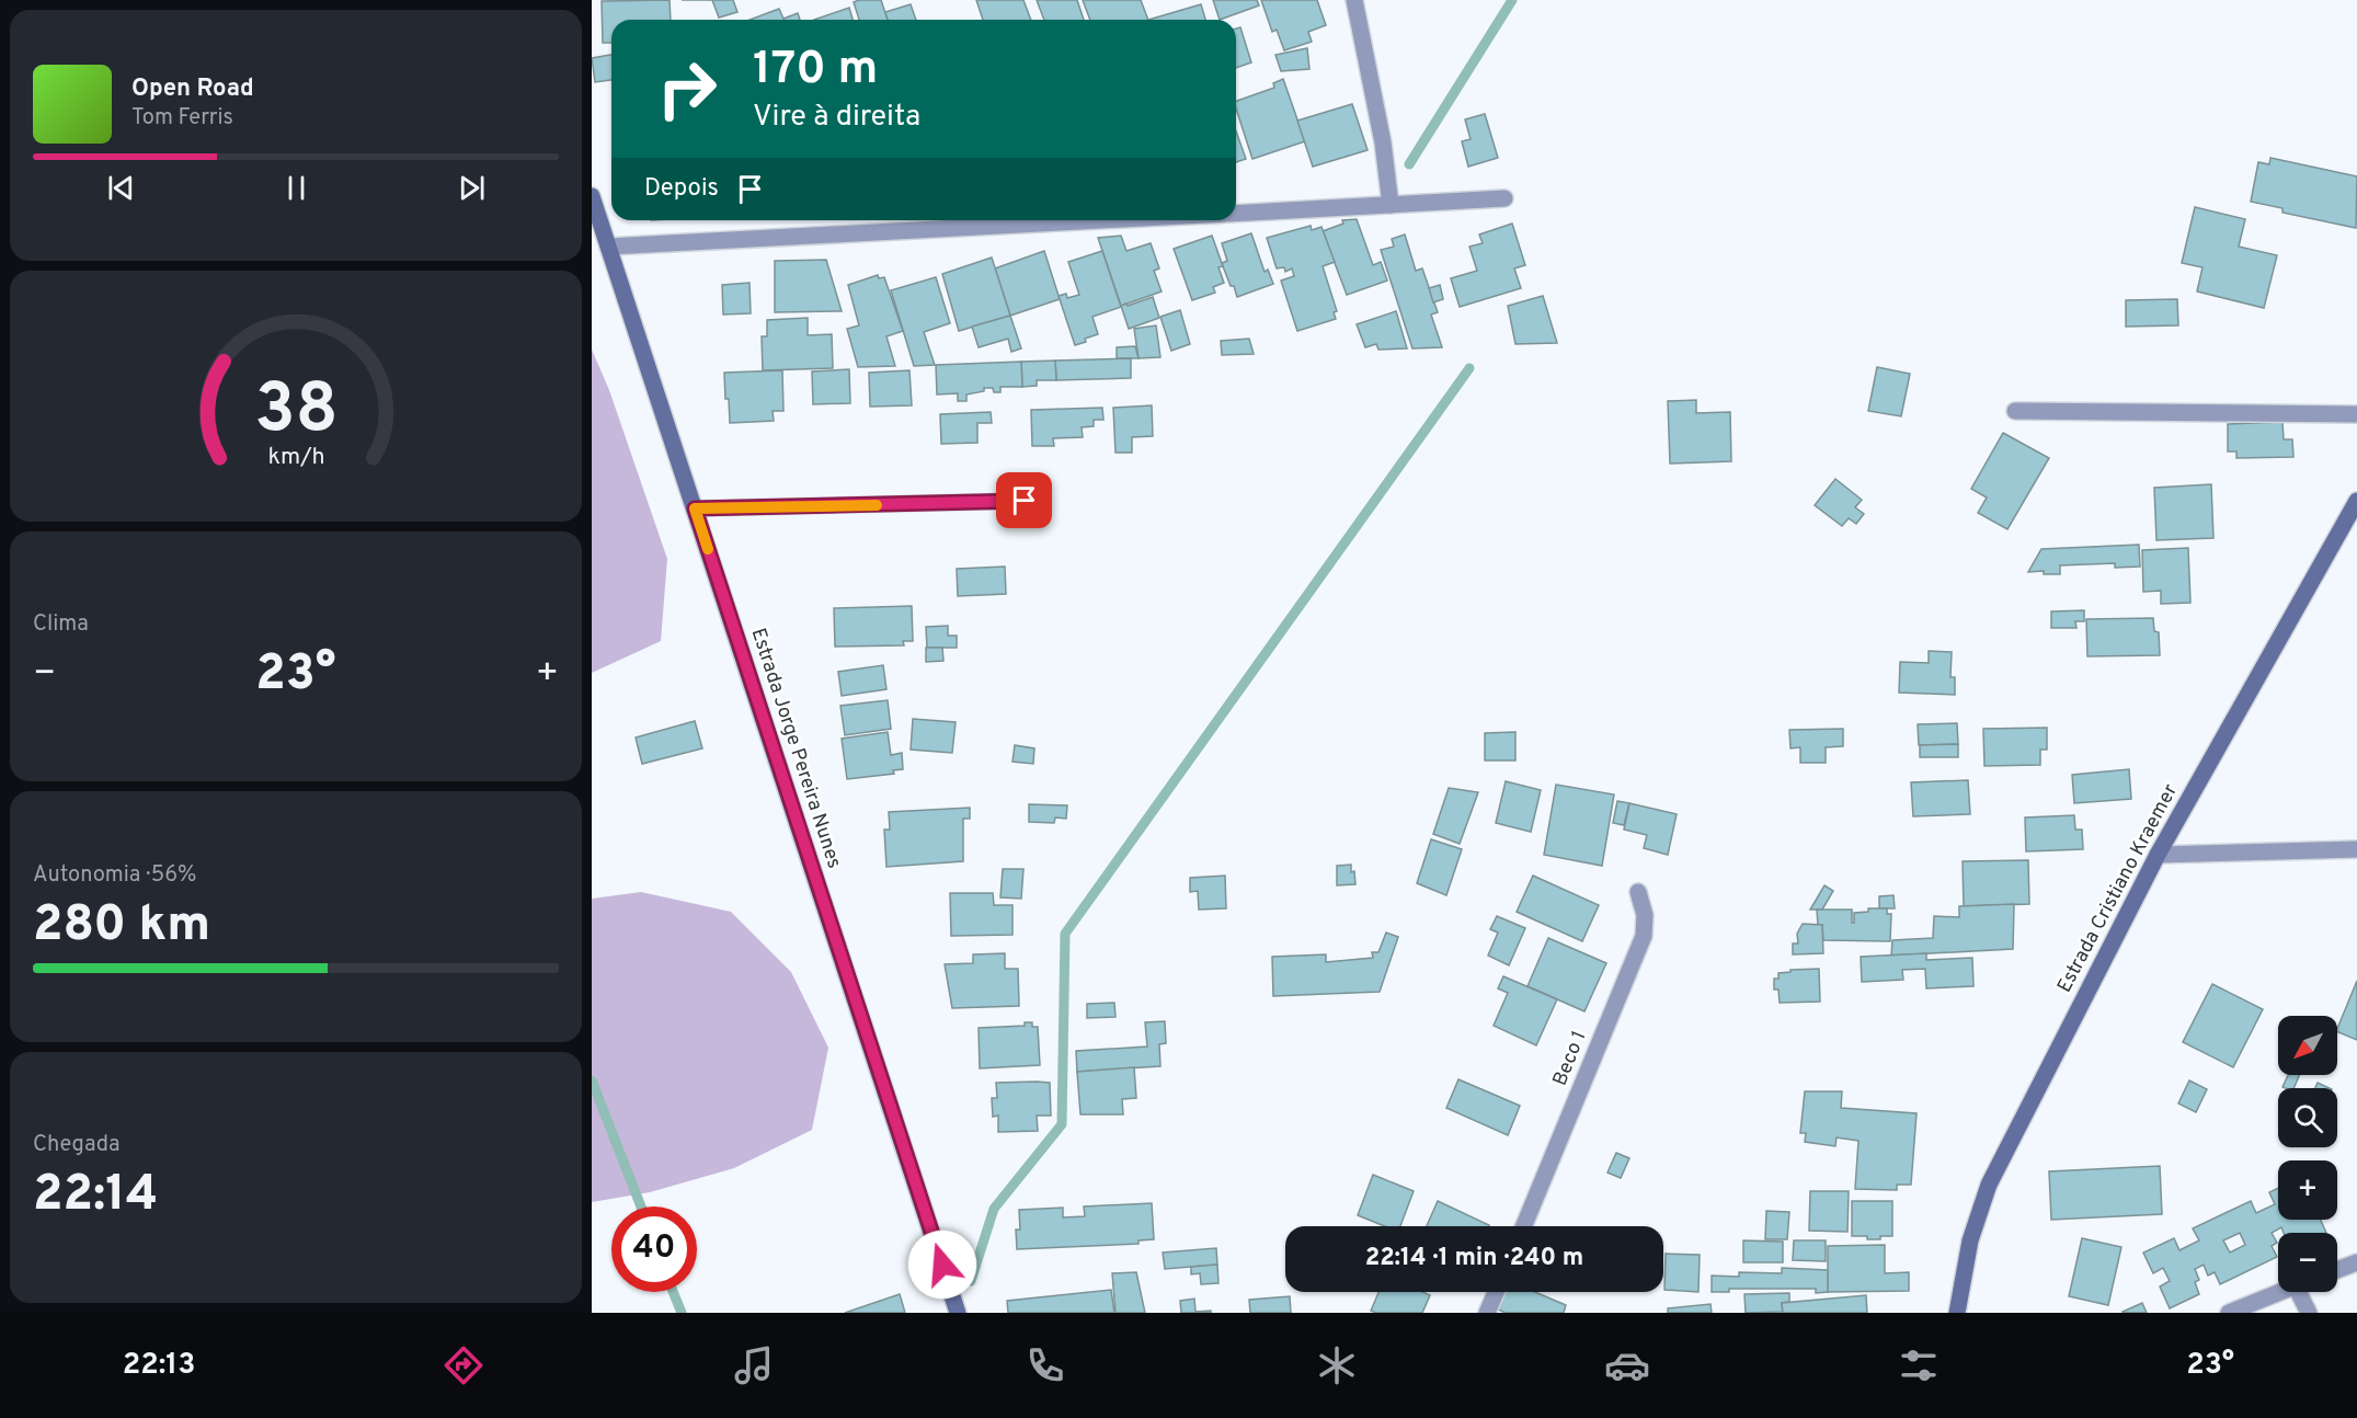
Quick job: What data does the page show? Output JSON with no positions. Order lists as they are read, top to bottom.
{
  "streets": {
    "street": ["Estrada Jorge Pereira Nunes", "Estrada Cristiano Kraemer", "Beco 1"]
  },
  "north": "bottom left",
  "page": {
    "turn": ["170 m", "Vire à direita"],
    "song": ["Open Road", "Tom Ferris"],
    "then": "Depois",
    "tile": [
      "Clima",
      ["Autonomia · 56%", "280 km"],
      ["Chegada", "22:14"]
    ],
    "heat": ["−", "23°", "+"],
    "map_buttons": ["+", "−"],
    "limit": "40",
    "trip": "22:14 · 1 min · 240 m",
    "tabs": ["22:13", "23°"],
    "gauge": ["38", "km/h"]
  }
}
